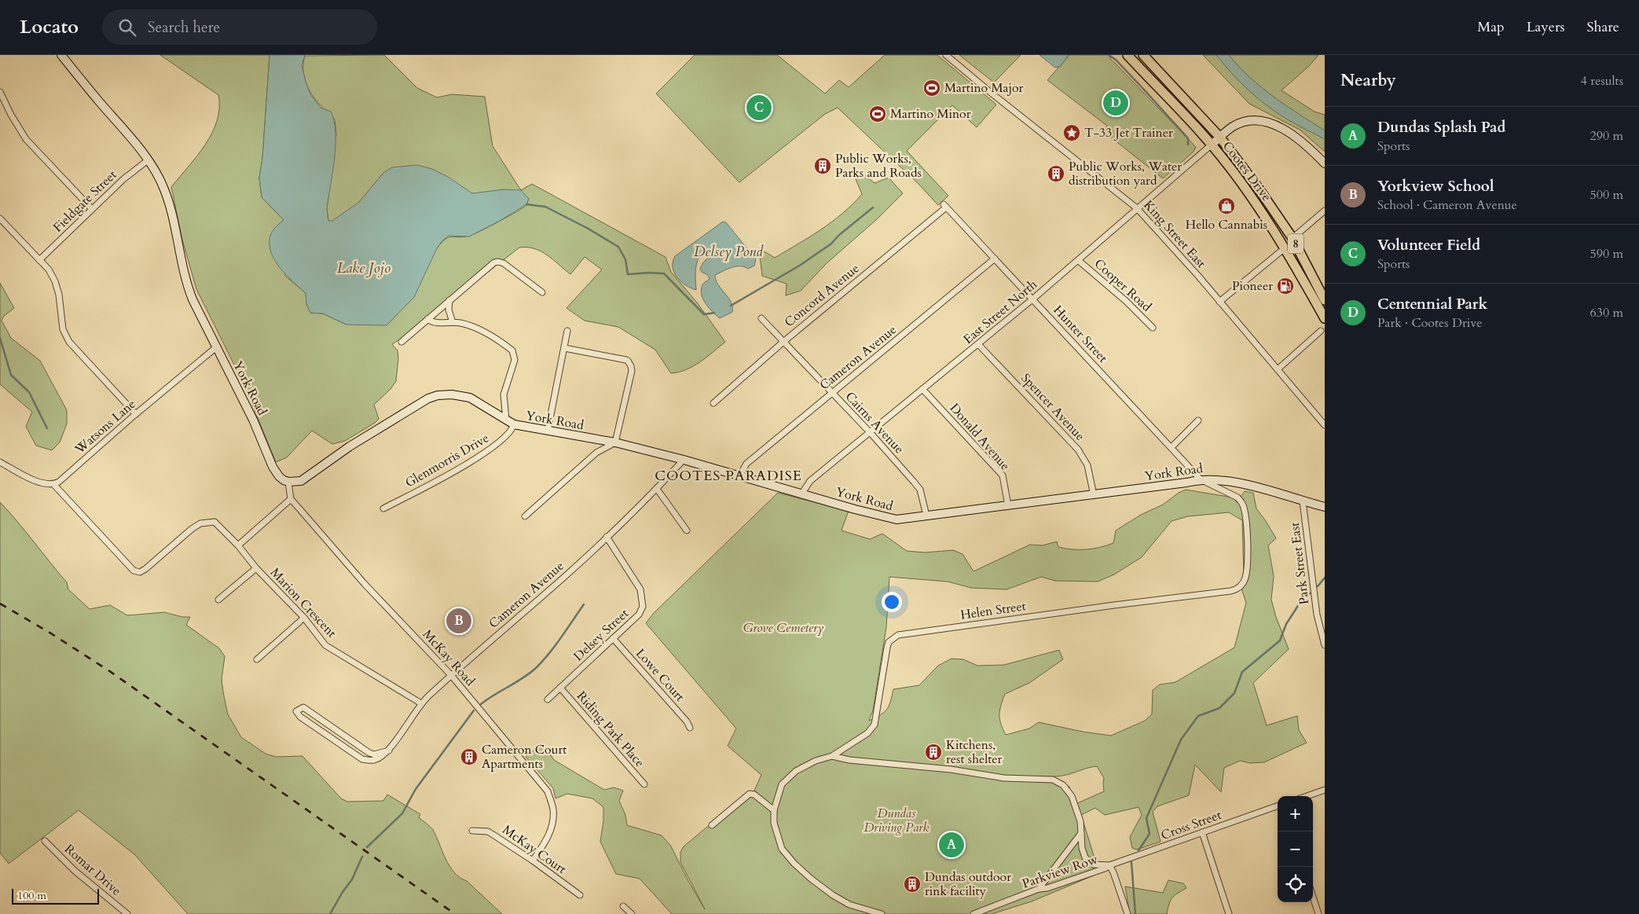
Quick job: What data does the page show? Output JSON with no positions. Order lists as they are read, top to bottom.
{
  "streets": {
    "main road": ["Cootes Drive", "8"],
    "street": [
      "Fieldgate Street",
      "King Street East",
      "Cooper Road",
      "Concord Avenue",
      "East Street North",
      "Hunter Street",
      "Cameron Avenue",
      "York Road",
      "Spencer Avenue",
      "Cairns Avenue",
      "Watsons Lane",
      "Donald Avenue",
      "Glenmorris Drive",
      "Park Street East",
      "Marion Crescent",
      "Helen Street",
      "Delsey Street",
      "McKay Road",
      "Lowe Court",
      "Riding Park Place",
      "Cross Street",
      "McKay Court",
      "Romar Drive",
      "Parkview Row"
    ]
  },
  "crossings": [
    ["Cootes Drive", "East Street North"],
    ["Fieldgate Street", "York Road"],
    ["King Street East", "East Street North"],
    ["Cooper Road", "East Street North"],
    ["Concord Avenue", "Hunter Street"],
    ["Concord Avenue", "Cairns Avenue"],
    ["East Street North", "Hunter Street"],
    ["East Street North", "York Road"],
    ["East Street North", "Spencer Avenue"],
    ["East Street North", "Cairns Avenue"],
    ["East Street North", "Donald Avenue"],
    ["Hunter Street", "Cameron Avenue"],
    ["Hunter Street", "York Road"],
    ["Hunter Street", "Helen Street"],
    ["Cameron Avenue", "York Road"],
    ["Cameron Avenue", "Cairns Avenue"],
    ["Cameron Avenue", "Marion Crescent"],
    ["Cameron Avenue", "Delsey Street"],
    ["Cameron Avenue", "McKay Road"],
    ["York Road", "Spencer Avenue"],
    ["York Road", "Cairns Avenue"],
    ["York Road", "Watsons Lane"],
    ["York Road", "Donald Avenue"],
    ["York Road", "Glenmorris Drive"],
    ["York Road", "Park Street East"],
    ["York Road", "Helen Street"],
    ["Watsons Lane", "Marion Crescent"],
    ["Delsey Street", "Lowe Court"],
    ["Delsey Street", "Riding Park Place"],
    ["McKay Road", "McKay Court"],
    ["Cross Street", "Parkview Row"]
  ],
  "districts": ["COOTES PARADISE"],
  "water": ["Delsey Pond", "Lake Jojo"],
  "parks": ["Grove Cemetery", "Dundas Driving Park"],
  "places": {
    "sports": ["Martino Major", "Martino Minor"],
    "place": ["T-33 Jet Trainer"],
    "building": [
      "Public Works, Parks and Roads",
      "Public Works, Water distribution yard",
      "Kitchens, rest shelter",
      "Cameron Court Apartments",
      "Dundas outdoor rink facility"
    ],
    "shop": ["Hello Cannabis"],
    "fuel station": ["Pioneer"]
  },
  "scale_bar": "100 m",
  "page": {
    "header": "Locato",
    "search": "Search here",
    "nav": ["Map", "Layers", "Share"],
    "heading": ["Nearby", "4 results"],
    "pins": [
      "D",
      "C",
      "B",
      "A"
    ],
    "list": [
      {
        "mark": "A",
        "name": "Dundas Splash Pad",
        "note": "Sports",
        "value": "290 m"
      },
      {
        "mark": "B",
        "name": "Yorkview School",
        "note": "School · Cameron Avenue",
        "value": "500 m"
      },
      {
        "mark": "C",
        "name": "Volunteer Field",
        "note": "Sports",
        "value": "590 m"
      },
      {
        "mark": "D",
        "name": "Centennial Park",
        "note": "Park · Cootes Drive",
        "value": "630 m"
      }
    ],
    "map_buttons": ["+", "−"],
    "scale": "100 m"
  }
}
